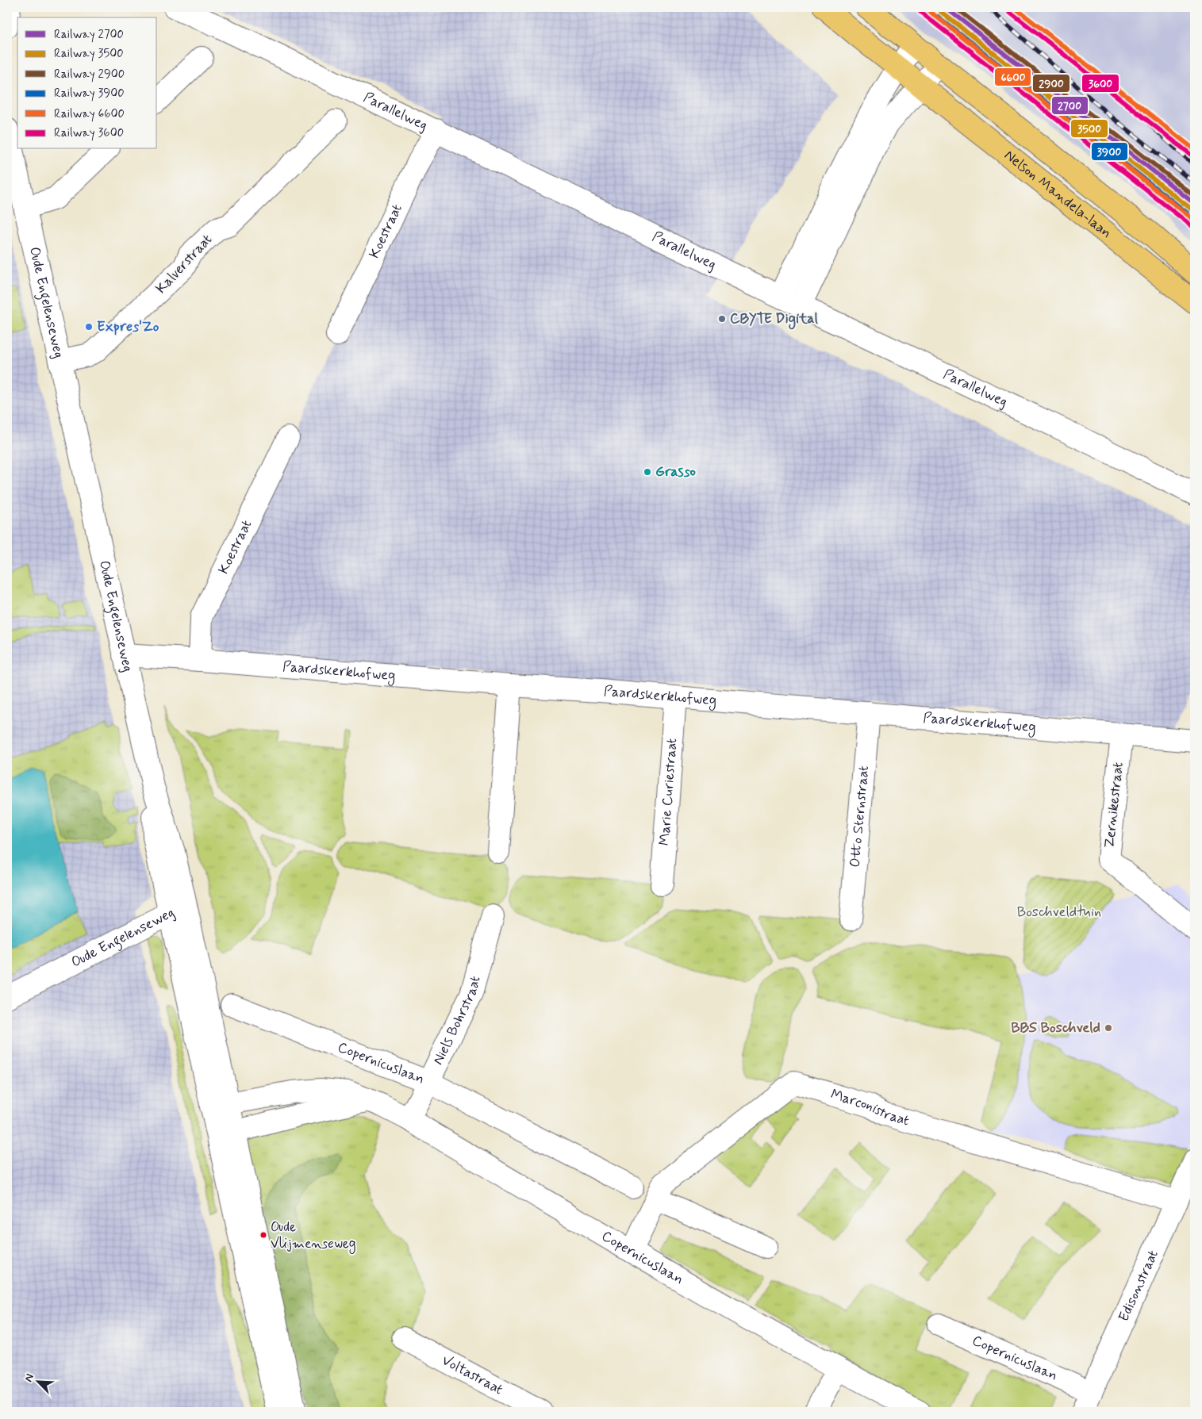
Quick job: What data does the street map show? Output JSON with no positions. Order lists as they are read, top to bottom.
{
  "streets": {
    "main road": ["Nelson Mandela-laan"],
    "street": [
      "Parallelweg",
      "Koestraat",
      "Kalverstraat",
      "Oude Engelenseweg",
      "Paardskerkhofweg",
      "Marie Curiestraat",
      "Zernikestraat",
      "Otto Sternstraat",
      "Niels Bohrstraat",
      "Copernicuslaan",
      "Marconistraat",
      "Edisonstraat",
      "Voltastraat"
    ]
  },
  "crossings": [
    ["Parallelweg", "Koestraat"],
    ["Koestraat", "Paardskerkhofweg"],
    ["Kalverstraat", "Oude Engelenseweg"],
    ["Oude Engelenseweg", "Paardskerkhofweg"],
    ["Paardskerkhofweg", "Marie Curiestraat"],
    ["Paardskerkhofweg", "Zernikestraat"],
    ["Paardskerkhofweg", "Otto Sternstraat"],
    ["Niels Bohrstraat", "Copernicuslaan"],
    ["Copernicuslaan", "Marconistraat"],
    ["Copernicuslaan", "Edisonstraat"],
    ["Marconistraat", "Edisonstraat"]
  ],
  "parks": ["Boschveldtuin"],
  "places": [
    "CBYTE Digital",
    "Expres'Zo",
    "Grasso",
    "BBS Boschveld",
    "Oude Vlijmenseweg"
  ],
  "lines": [
    "rail line 2700",
    "rail line 2900",
    "rail line 6600",
    "rail line 3500",
    "rail line 3600",
    "rail line 3900"
  ],
  "legend": [
    "Railway 2700",
    "Railway 3500",
    "Railway 2900",
    "Railway 3900",
    "Railway 6600",
    "Railway 3600"
  ],
  "north": "top left"
}
